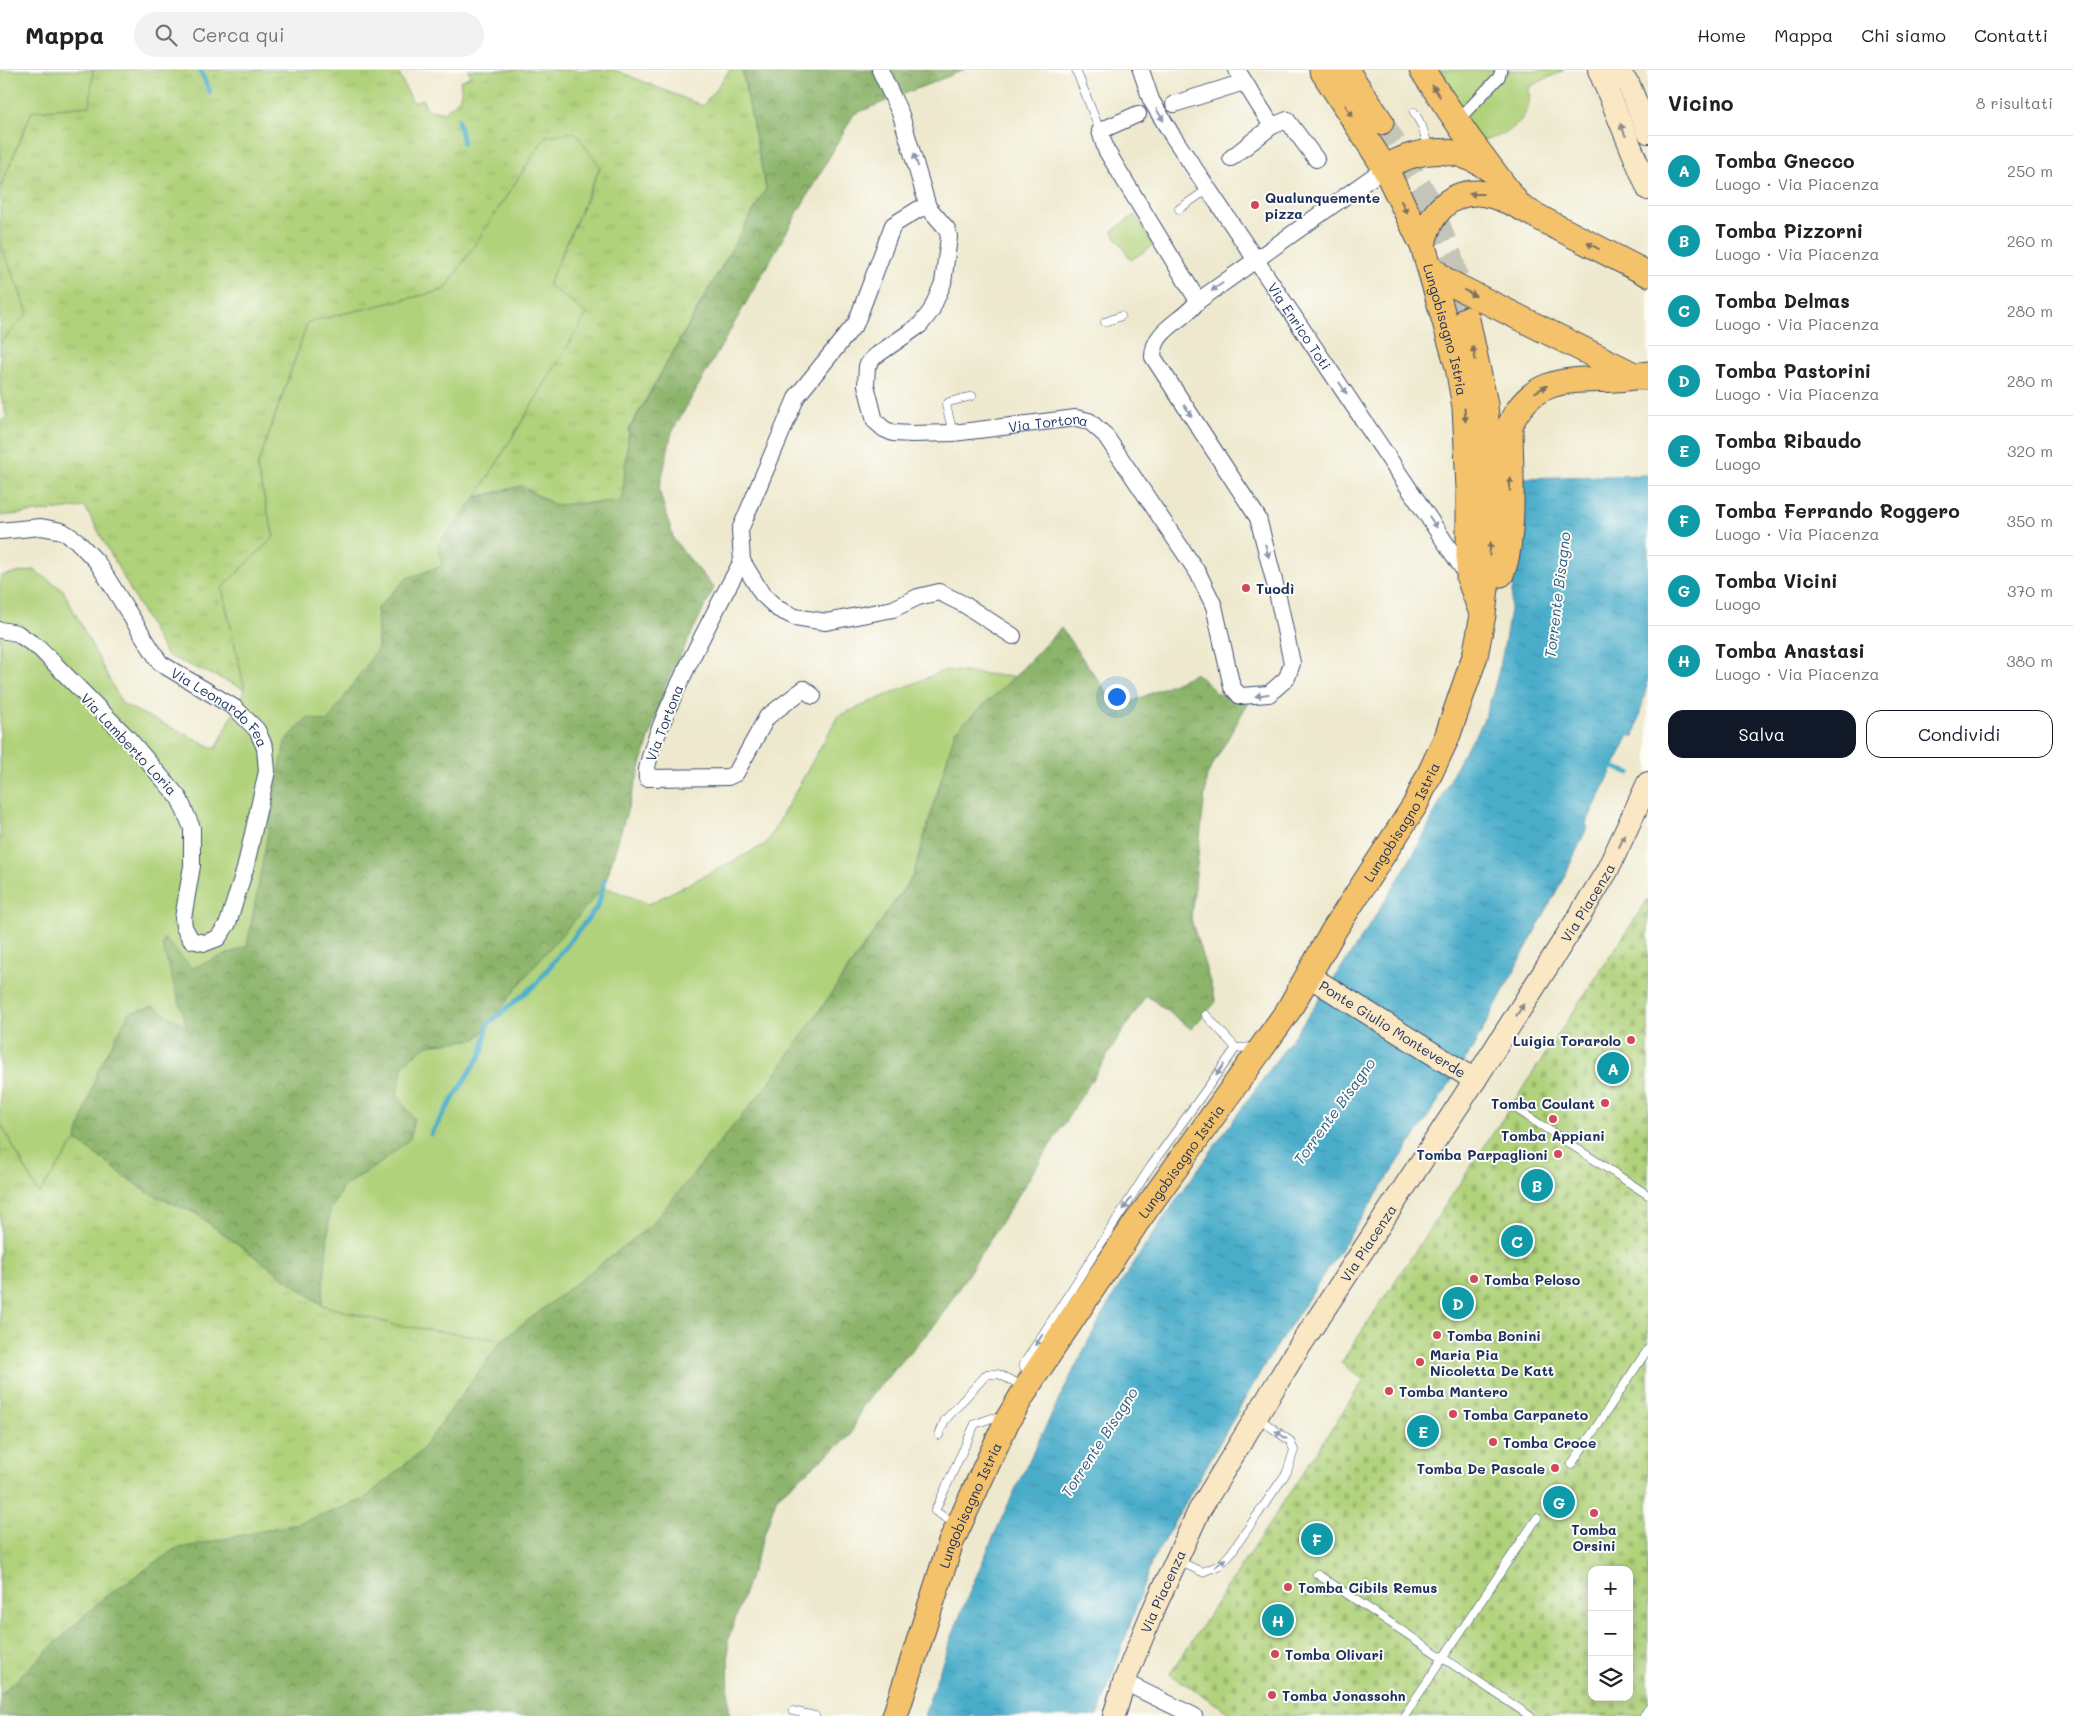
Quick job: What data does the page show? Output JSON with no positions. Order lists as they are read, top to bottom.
{
  "streets": {
    "main road": ["Lungobisagno Istria", "Via Piacenza", "Ponte Giulio Monteverde"],
    "street": [
      "Via Enrico Toti",
      "Via Tortona",
      "Via Leonardo Fea",
      "Via Lamberto Loria"
    ]
  },
  "crossings": [
    ["Via Enrico Toti", "Lungobisagno Istria"],
    ["Via Enrico Toti", "Via Tortona"],
    ["Lungobisagno Istria", "Via Tortona"],
    ["Lungobisagno Istria", "Ponte Giulio Monteverde"],
    ["Via Leonardo Fea", "Via Lamberto Loria"],
    ["Via Piacenza", "Ponte Giulio Monteverde"]
  ],
  "water": ["Torrente Bisagno"],
  "places": [
    "Qualunquemente pizza",
    "Tuodì",
    "Luigia Torarolo",
    "Tomba Coulant",
    "Tomba Appiani",
    "Tomba Parpaglioni",
    "Tomba Peloso",
    "Tomba Bonini",
    "Maria Pia Nicoletta De Katt",
    "Tomba Mantero",
    "Tomba Carpaneto",
    "Tomba Croce",
    "Tomba De Pascale",
    "Tomba Orsini",
    "Tomba Cibils Remus",
    "Tomba Olivari",
    "Tomba Jonassohn"
  ],
  "page": {
    "header": "Mappa",
    "search": "Cerca qui",
    "nav": [
      "Home",
      "Mappa",
      "Chi siamo",
      "Contatti"
    ],
    "heading": ["Vicino", "8 risultati"],
    "list": [
      {
        "mark": "A",
        "name": "Tomba Gnecco",
        "note": "Luogo · Via Piacenza",
        "value": "250 m"
      },
      {
        "mark": "B",
        "name": "Tomba Pizzorni",
        "note": "Luogo · Via Piacenza",
        "value": "260 m"
      },
      {
        "mark": "C",
        "name": "Tomba Delmas",
        "note": "Luogo · Via Piacenza",
        "value": "280 m"
      },
      {
        "mark": "D",
        "name": "Tomba Pastorini",
        "note": "Luogo · Via Piacenza",
        "value": "280 m"
      },
      {
        "mark": "E",
        "name": "Tomba Ribaudo",
        "note": "Luogo",
        "value": "320 m"
      },
      {
        "mark": "F",
        "name": "Tomba Ferrando Roggero",
        "note": "Luogo · Via Piacenza",
        "value": "350 m"
      },
      {
        "mark": "G",
        "name": "Tomba Vicini",
        "note": "Luogo",
        "value": "370 m"
      },
      {
        "mark": "H",
        "name": "Tomba Anastasi",
        "note": "Luogo · Via Piacenza",
        "value": "380 m"
      }
    ],
    "buttons": ["Salva", "Condividi"],
    "pins": [
      "A",
      "B",
      "C",
      "D",
      "E",
      "G",
      "F",
      "H"
    ],
    "map_buttons": ["+", "−"]
  }
}
